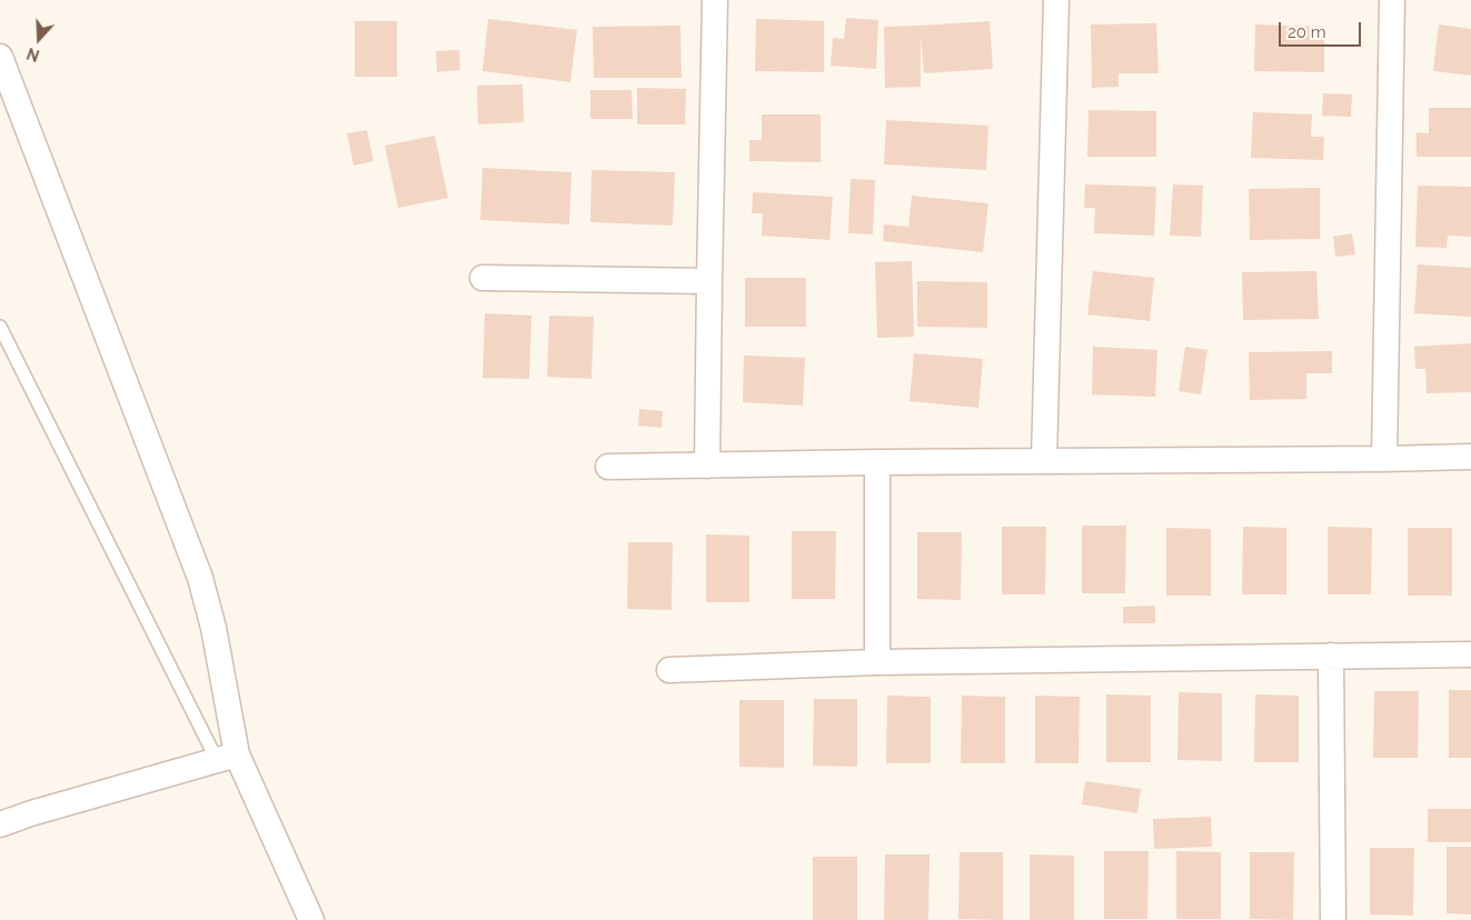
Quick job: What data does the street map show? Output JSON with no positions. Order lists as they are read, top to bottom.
{
  "scale_bar": "20 m",
  "north": "bottom"
}
